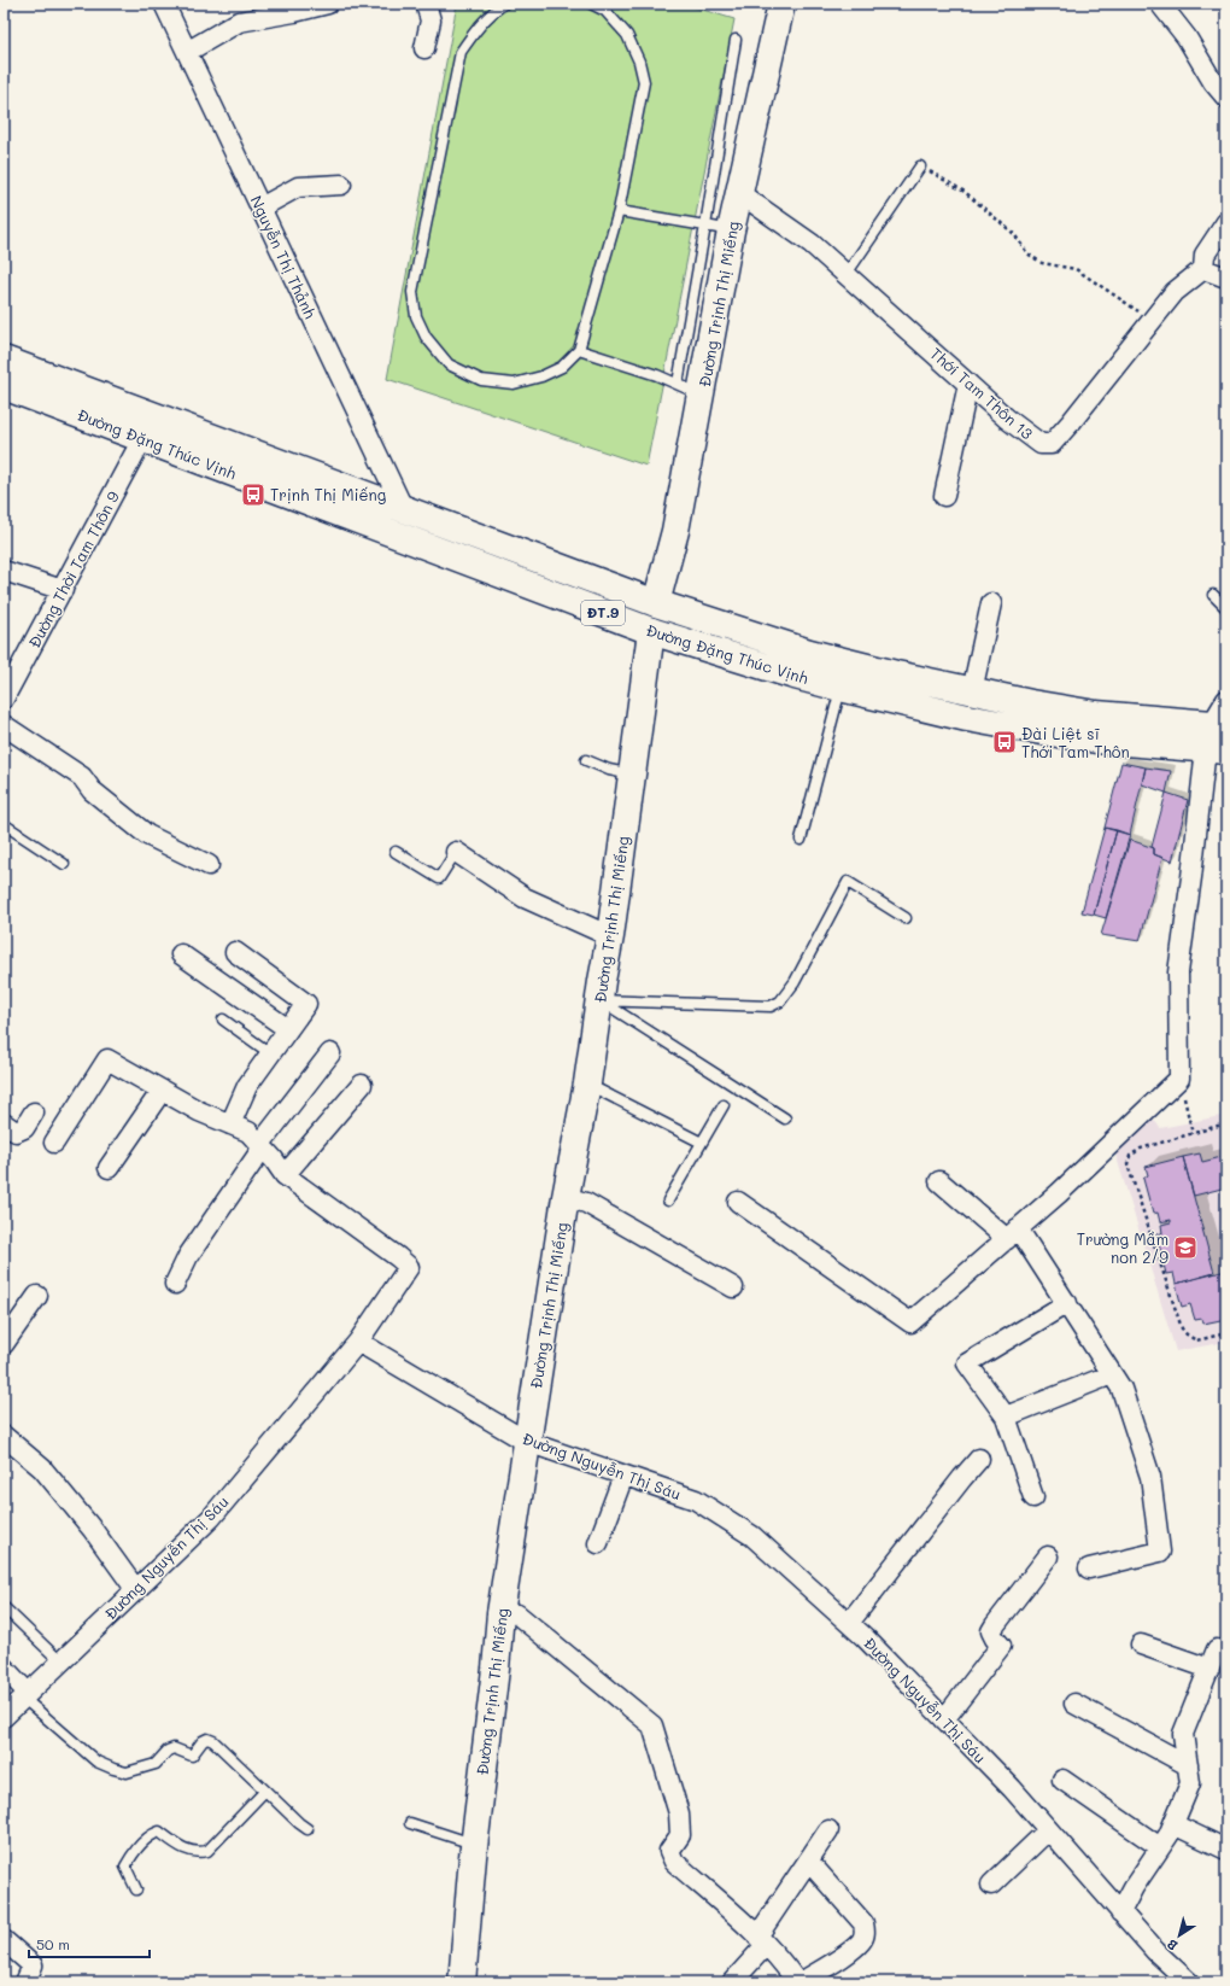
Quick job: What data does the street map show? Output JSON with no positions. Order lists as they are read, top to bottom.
{
  "streets": {
    "main road": ["Đường Trịnh Thị Miếng", "Đường Đặng Thúc Vịnh", "ĐT.9"],
    "street": [
      "Nguyễn Thị Thảnh",
      "Thới Tam Thôn 13",
      "Đường Thời Tam Thôn 9",
      "Đường Nguyễn Thị Sáu"
    ]
  },
  "crossings": [
    ["Nguyễn Thị Thảnh", "Đường Đặng Thúc Vịnh"],
    ["Đường Trịnh Thị Miếng", "Thới Tam Thôn 13"],
    ["Đường Trịnh Thị Miếng", "Đường Đặng Thúc Vịnh"],
    ["Đường Trịnh Thị Miếng", "Đường Nguyễn Thị Sáu"],
    ["Đường Đặng Thúc Vịnh", "Đường Thời Tam Thôn 9"]
  ],
  "places": {
    "bus stop": ["Trịnh Thị Miếng", "Đài Liệt sĩ Thới Tam Thôn"],
    "school or university": ["Trường Mầm non 2/9"]
  },
  "scale_bar": "50 m",
  "north": "bottom left"
}
